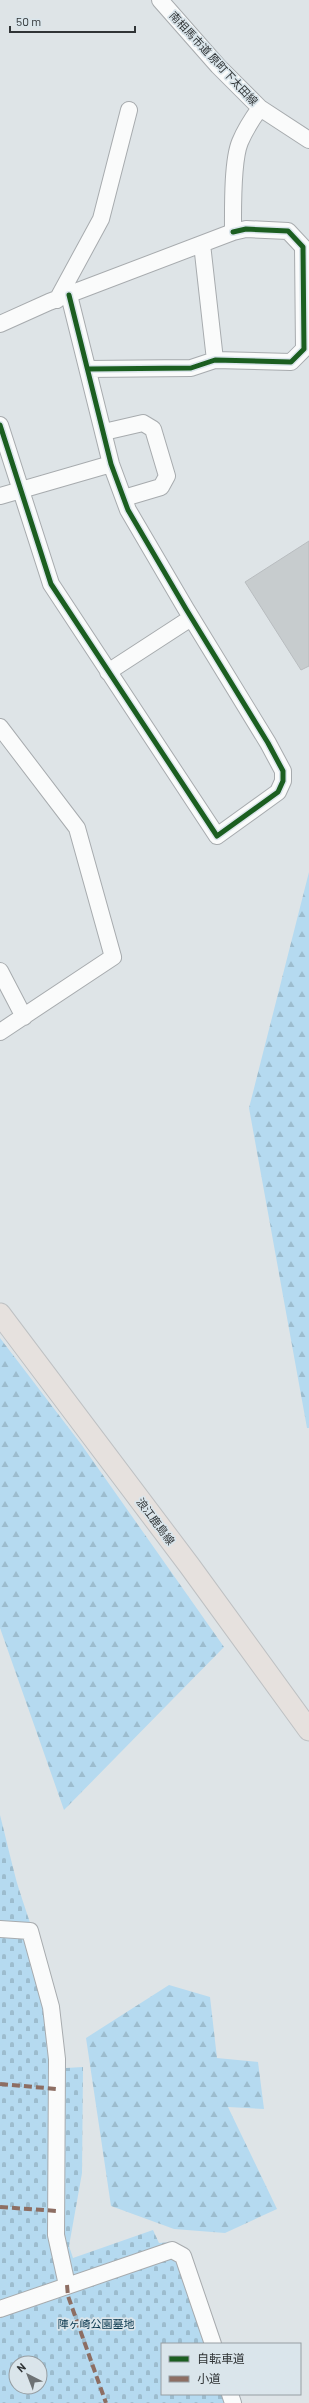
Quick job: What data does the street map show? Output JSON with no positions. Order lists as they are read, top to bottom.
{
  "streets": {
    "main road": ["浪江鹿島線"],
    "street": ["南相馬市道 原町下太田線"]
  },
  "parks": ["陣ヶ崎公園墓地"],
  "legend": ["自転車道", "小道"],
  "scale_bar": "50 m",
  "north": "top left"
}
